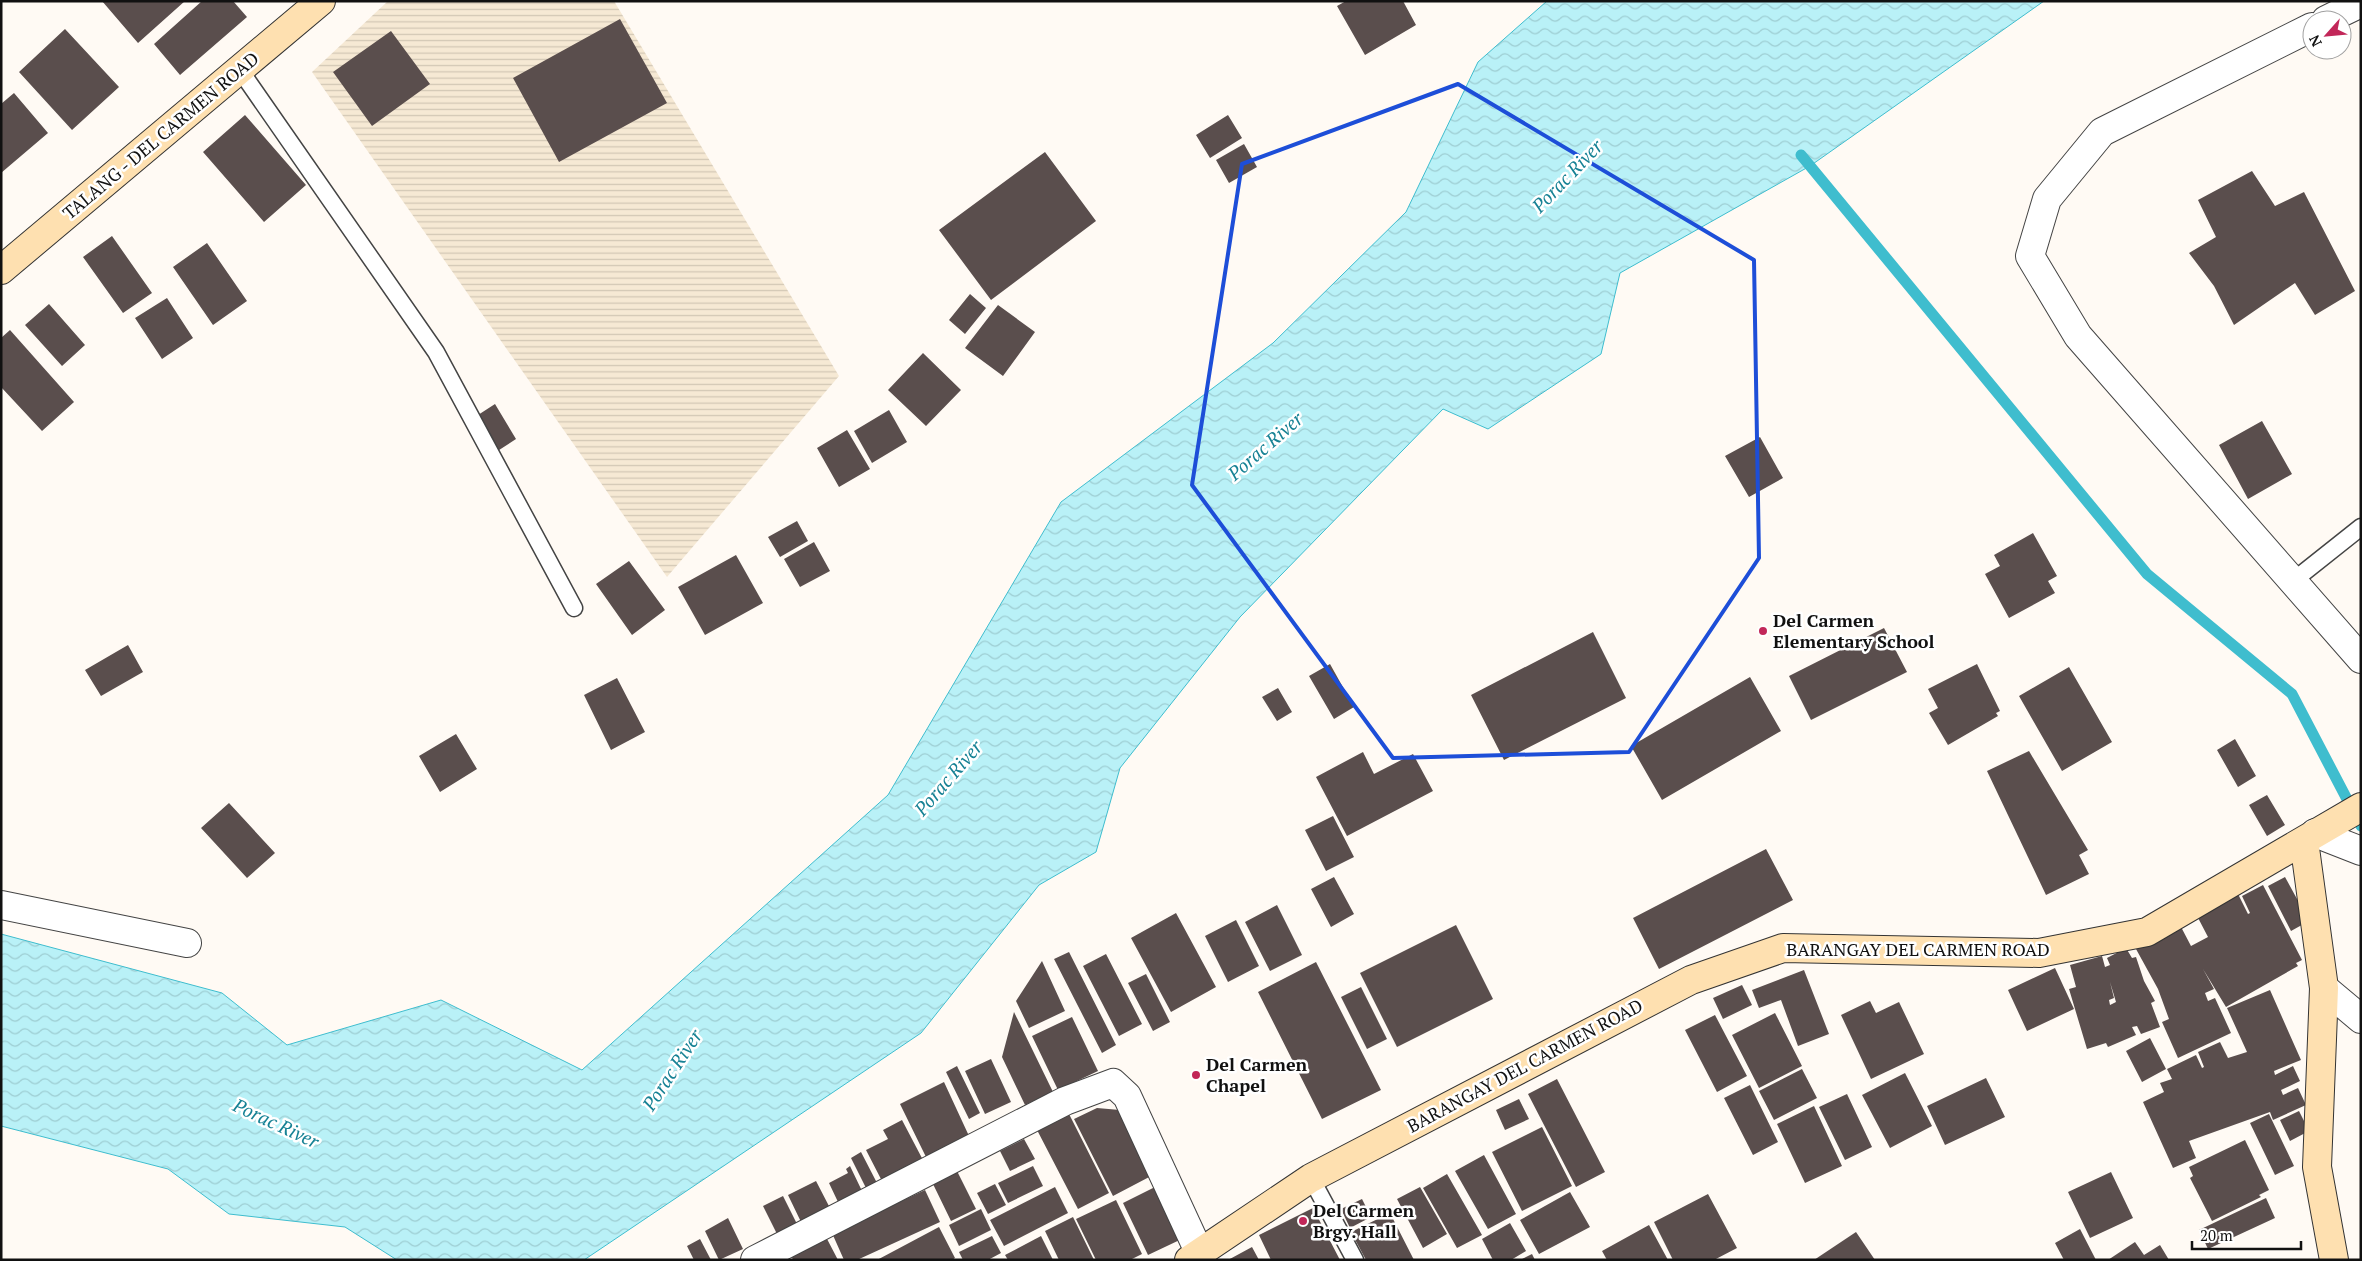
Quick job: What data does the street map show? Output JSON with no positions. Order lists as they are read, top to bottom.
{
  "streets": {
    "street": ["TALANG - DEL CARMEN ROAD", "BARANGAY DEL CARMEN ROAD"]
  },
  "water": ["Porac River"],
  "places": ["Del Carmen Elementary School", "Del Carmen Chapel", "Del Carmen Brgy. Hall"],
  "scale_bar": "20 m",
  "north": "bottom left"
}
